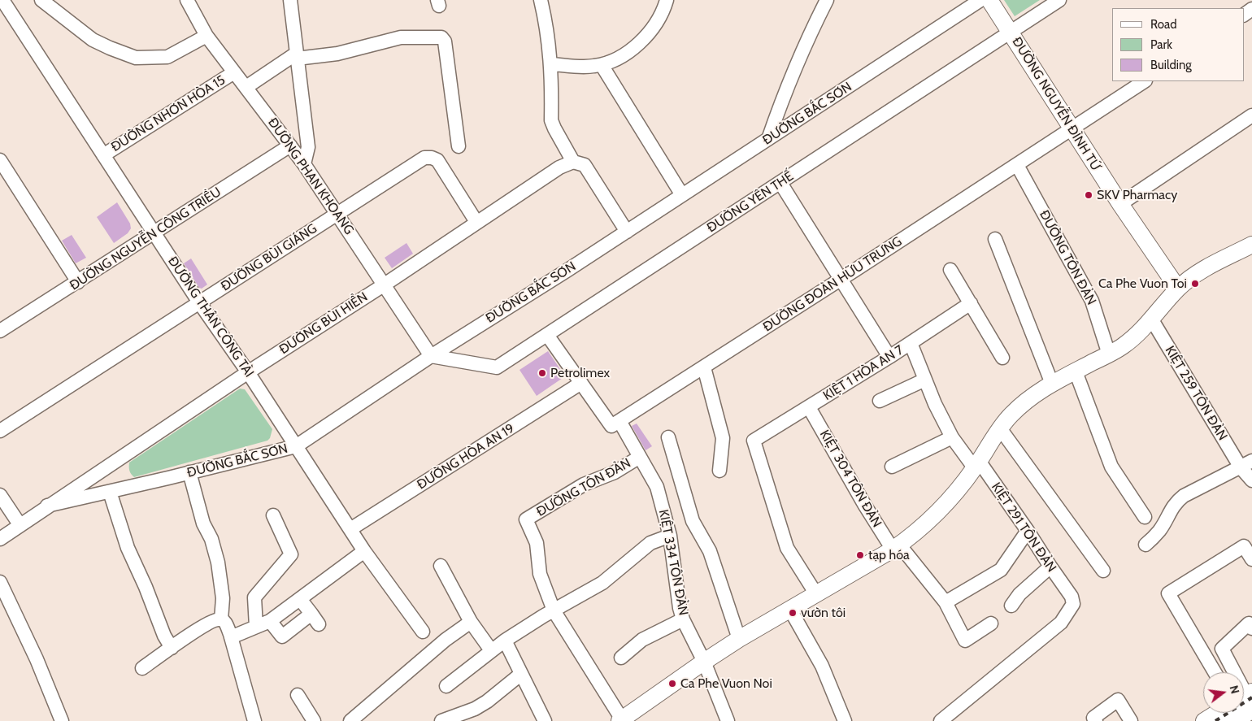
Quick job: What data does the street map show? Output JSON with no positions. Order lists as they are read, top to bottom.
{
  "streets": {
    "street": [
      "ĐƯỜNG NGUYỄN ĐÌNH TỨ",
      "ĐƯỜNG NHƠN HÒA 15",
      "ĐƯỜNG BẮC SƠN",
      "ĐƯỜNG PHAN KHOANG",
      "ĐƯỜNG YÊN THẾ",
      "ĐƯỜNG NGUYỄN CÔNG TRIỀU",
      "ĐƯỜNG BÙI GIÁNG",
      "ĐƯỜNG TÔN ĐẢN",
      "ĐƯỜNG ĐOÀN HỮU TRƯNG",
      "ĐƯỜNG THÂN CÔNG TÀI",
      "ĐƯỜNG BÙI HIỂN",
      "KIỆT 1 HÒA AN 7",
      "KIỆT 259 TÔN ĐẢN",
      "ĐƯỜNG HÒA AN 19",
      "KIỆT 304 TÔN ĐẢN",
      "KIỆT 291 TÔN ĐẢN",
      "KIỆT 334 TÔN ĐẢN"
    ]
  },
  "crossings": [
    ["ĐƯỜNG NGUYỄN ĐÌNH TỨ", "ĐƯỜNG BẮC SƠN"],
    ["ĐƯỜNG NGUYỄN ĐÌNH TỨ", "ĐƯỜNG YÊN THẾ"],
    ["ĐƯỜNG NGUYỄN ĐÌNH TỨ", "ĐƯỜNG ĐOÀN HỮU TRƯNG"],
    ["ĐƯỜNG NHƠN HÒA 15", "ĐƯỜNG PHAN KHOANG"],
    ["ĐƯỜNG NHƠN HÒA 15", "ĐƯỜNG THÂN CÔNG TÀI"],
    ["ĐƯỜNG BẮC SƠN", "ĐƯỜNG PHAN KHOANG"],
    ["ĐƯỜNG BẮC SƠN", "ĐƯỜNG YÊN THẾ"],
    ["ĐƯỜNG BẮC SƠN", "ĐƯỜNG THÂN CÔNG TÀI"],
    ["ĐƯỜNG BẮC SƠN", "ĐƯỜNG BÙI HIỂN"],
    ["ĐƯỜNG PHAN KHOANG", "ĐƯỜNG YÊN THẾ"],
    ["ĐƯỜNG PHAN KHOANG", "ĐƯỜNG NGUYỄN CÔNG TRIỀU"],
    ["ĐƯỜNG PHAN KHOANG", "ĐƯỜNG BÙI GIÁNG"],
    ["ĐƯỜNG PHAN KHOANG", "ĐƯỜNG BÙI HIỂN"],
    ["ĐƯỜNG NGUYỄN CÔNG TRIỀU", "ĐƯỜNG THÂN CÔNG TÀI"],
    ["ĐƯỜNG BÙI GIÁNG", "ĐƯỜNG THÂN CÔNG TÀI"],
    ["ĐƯỜNG BÙI GIÁNG", "ĐƯỜNG BÙI HIỂN"],
    ["ĐƯỜNG TÔN ĐẢN", "ĐƯỜNG ĐOÀN HỮU TRƯNG"],
    ["ĐƯỜNG TÔN ĐẢN", "KIỆT 334 TÔN ĐẢN"],
    ["ĐƯỜNG ĐOÀN HỮU TRƯNG", "KIỆT 334 TÔN ĐẢN"],
    ["ĐƯỜNG THÂN CÔNG TÀI", "ĐƯỜNG BÙI HIỂN"],
    ["ĐƯỜNG THÂN CÔNG TÀI", "ĐƯỜNG HÒA AN 19"],
    ["KIỆT 1 HÒA AN 7", "KIỆT 304 TÔN ĐẢN"],
    ["KIỆT 1 HÒA AN 7", "KIỆT 291 TÔN ĐẢN"]
  ],
  "places": [
    "SKV Pharmacy",
    "Ca Phe Vuon Toi",
    "Petrolimex",
    "tạp hóa",
    "vườn tôi",
    "Ca Phe Vuon Noi"
  ],
  "legend": ["Road", "Park", "Building"],
  "north": "right"
}
